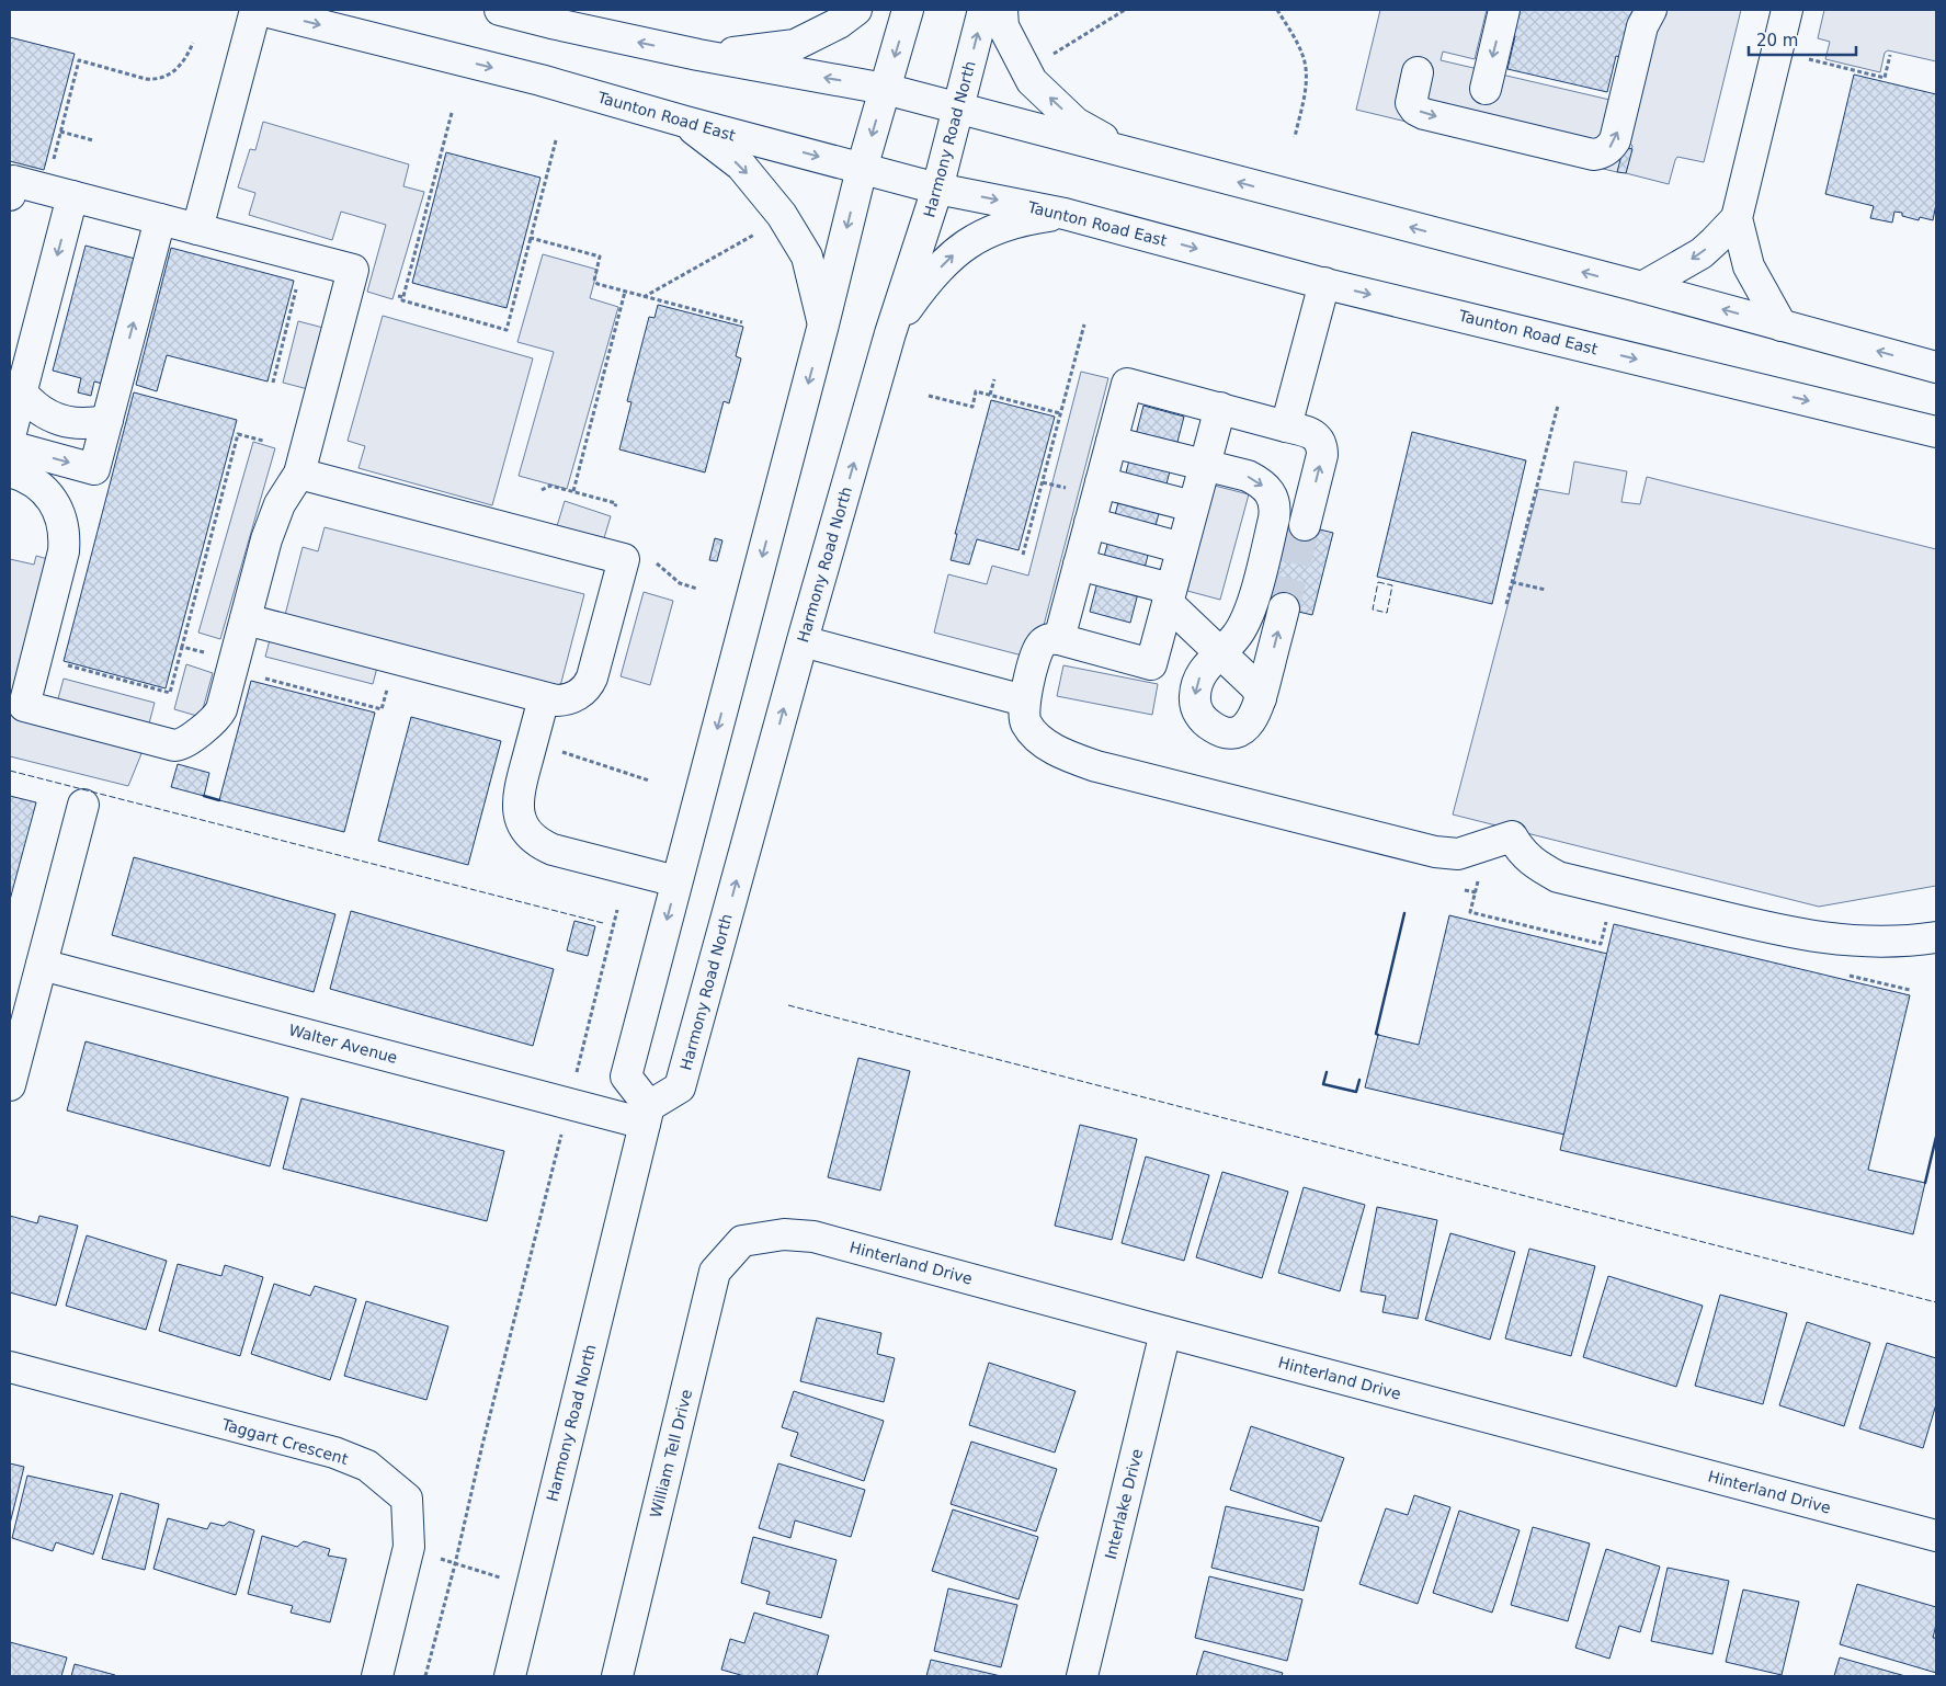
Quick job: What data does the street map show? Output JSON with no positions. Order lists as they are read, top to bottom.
{
  "streets": {
    "main road": [
      "Taunton Road East",
      "Harmony Road North",
      "Walter Avenue",
      "Hinterland Drive",
      "Taggart Crescent",
      "William Tell Drive",
      "Interlake Drive"
    ]
  },
  "crossings": [
    ["Taunton Road East", "Harmony Road North"],
    ["Harmony Road North", "Walter Avenue"],
    ["Hinterland Drive", "William Tell Drive"],
    ["Hinterland Drive", "Interlake Drive"]
  ],
  "scale_bar": "20 m"
}
